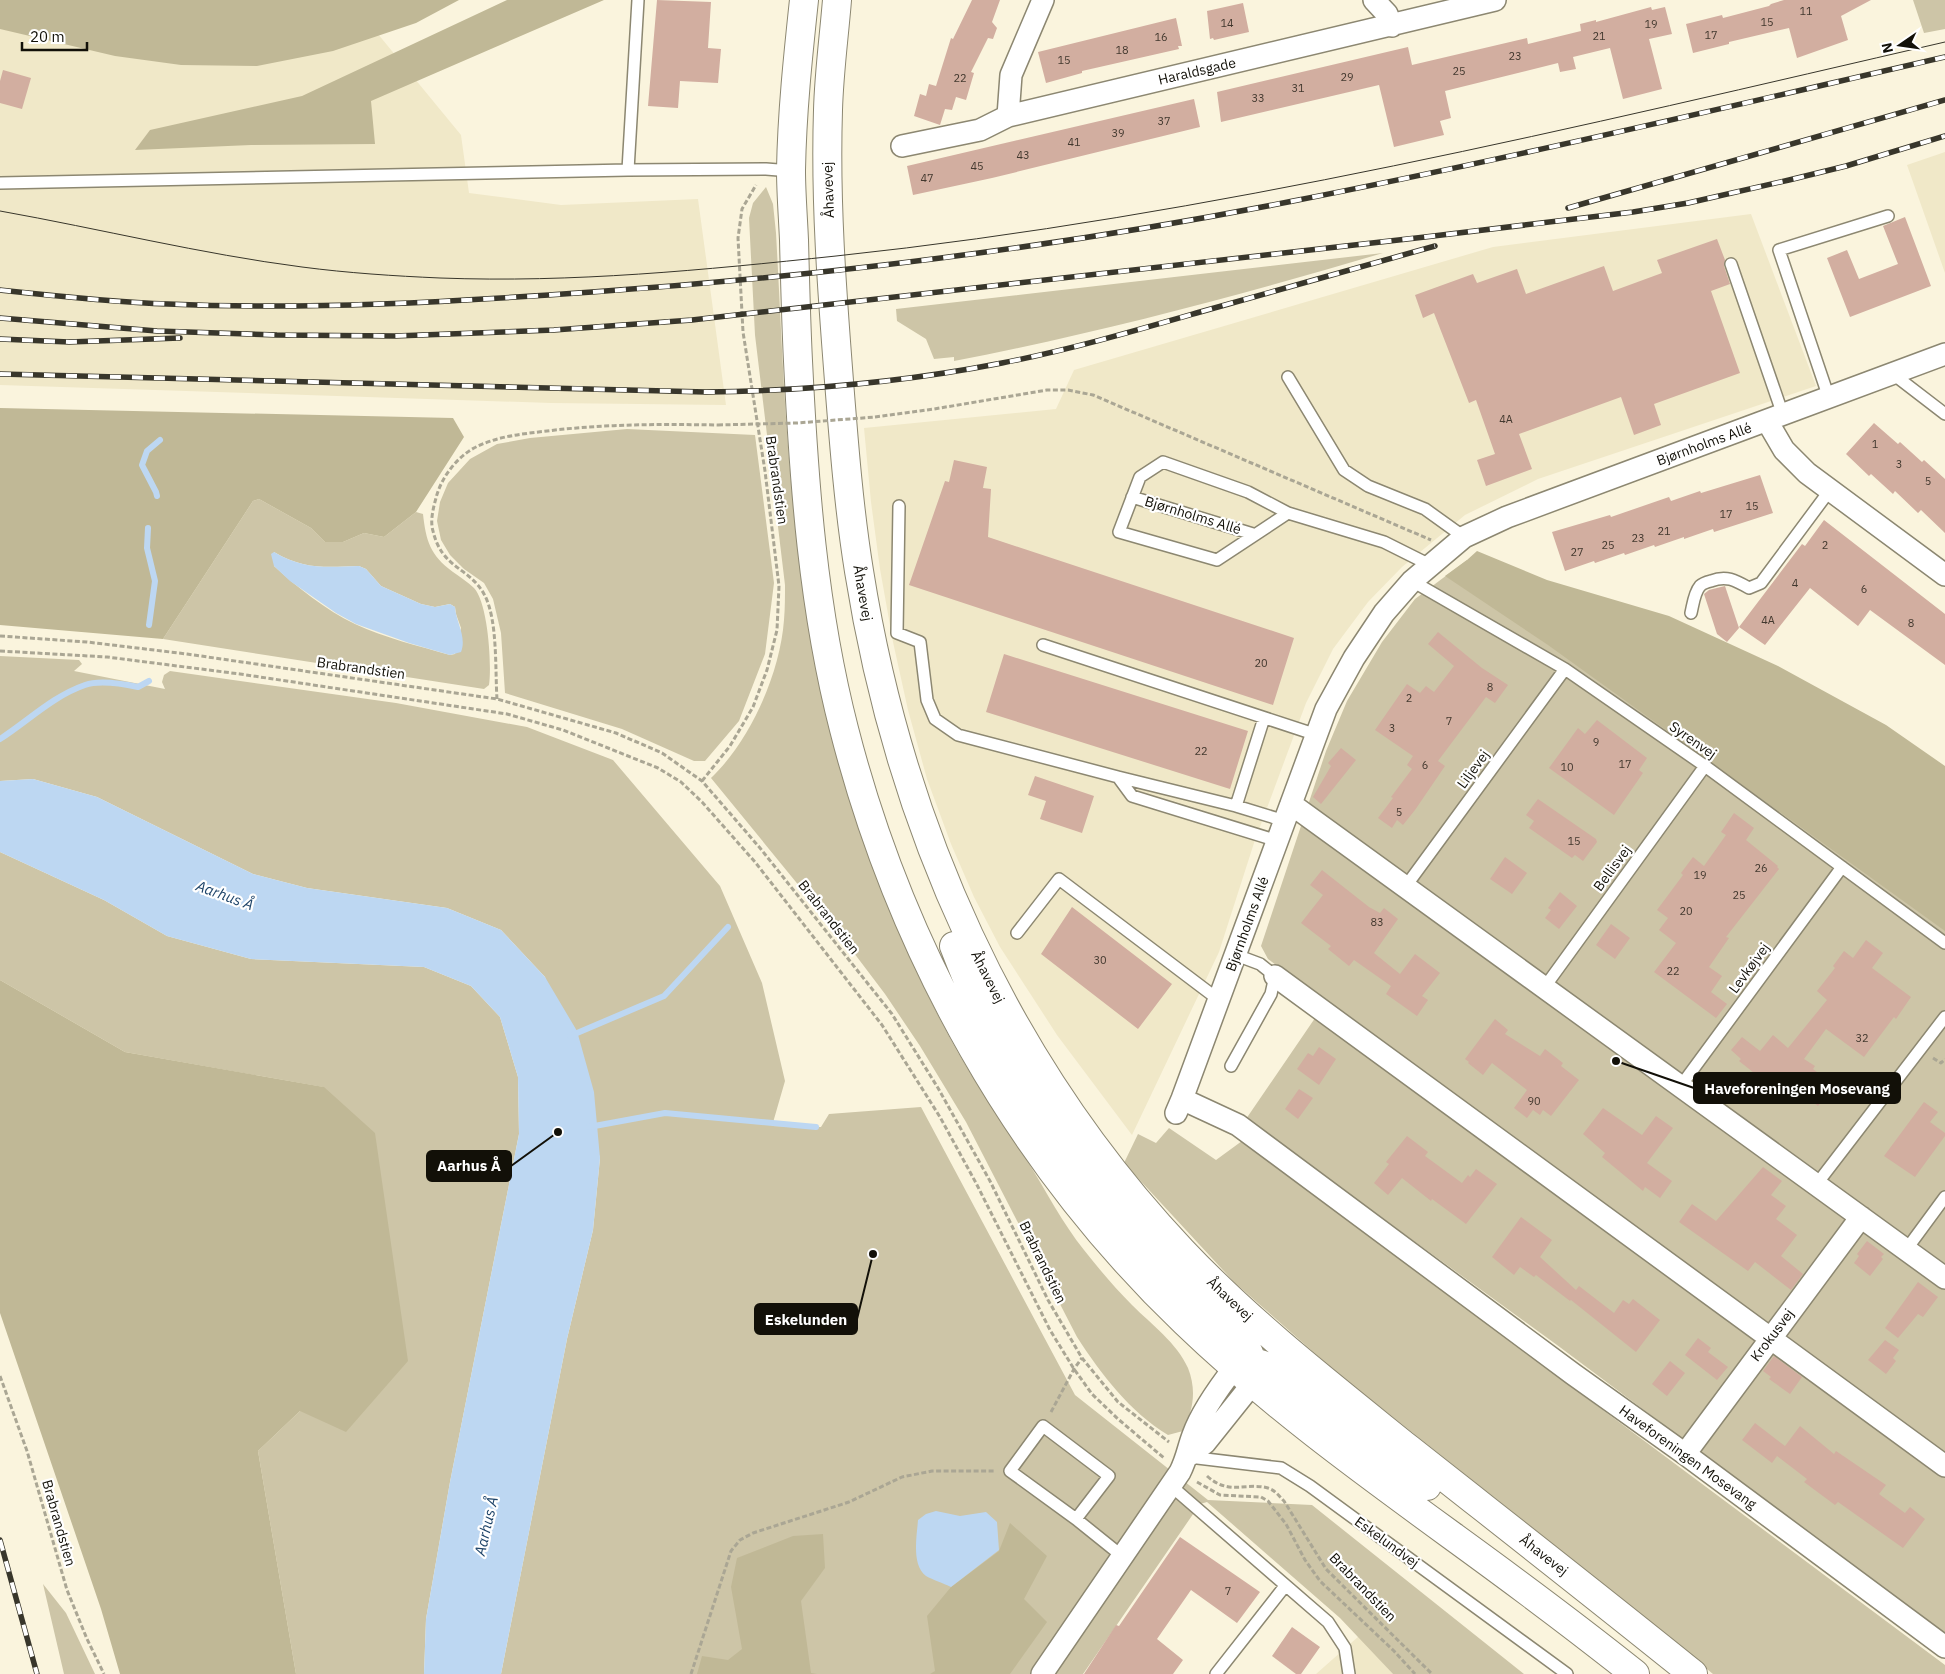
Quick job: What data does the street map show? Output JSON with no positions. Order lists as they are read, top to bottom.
{
  "streets": {
    "main road": ["Åhavevej"],
    "street": [
      "Haraldsgade",
      "Bjørnholms Allé",
      "Krokusvej",
      "Haveforeningen Mosevang"
    ],
    "lane": [
      "Syrenvej",
      "Liljevej",
      "Bellisvej",
      "Levkøjvej",
      "Eskelundvej"
    ],
    "path": ["Brabrandstien"]
  },
  "crossings": [
    ["Bjørnholms Allé", "Syrenvej"],
    ["Bjørnholms Allé", "Haveforeningen Mosevang"],
    ["Brabrandstien", "Eskelundvej"],
    ["Syrenvej", "Liljevej"],
    ["Syrenvej", "Bellisvej"],
    ["Syrenvej", "Levkøjvej"],
    ["Krokusvej", "Haveforeningen Mosevang"]
  ],
  "water": ["Aarhus Å"],
  "places": ["Haveforeningen Mosevang", "Aarhus Å", "Eskelunden"],
  "house_numbers": [
    "11",
    "15",
    "14",
    "19",
    "17",
    "21",
    "16",
    "18",
    "23",
    "15",
    "25",
    "29",
    "22",
    "31",
    "33",
    "37",
    "39",
    "41",
    "43",
    "45",
    "47",
    "4A",
    "1",
    "3",
    "5",
    "15",
    "17",
    "21",
    "23",
    "25",
    "2",
    "27",
    "4",
    "6",
    "4A",
    "8",
    "20",
    "8",
    "2",
    "7",
    "3",
    "9",
    "22",
    "17",
    "6",
    "10",
    "5",
    "15",
    "26",
    "19",
    "25",
    "20",
    "83",
    "30",
    "22",
    "32",
    "90",
    "7"
  ],
  "scale_bar": "20 m",
  "north": "left"
}
